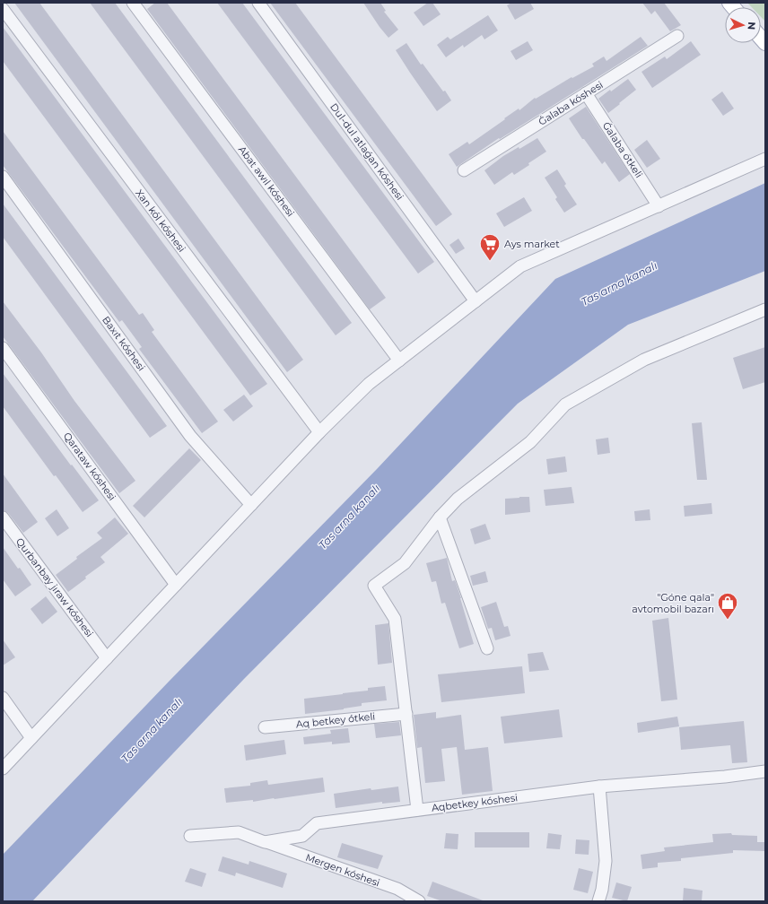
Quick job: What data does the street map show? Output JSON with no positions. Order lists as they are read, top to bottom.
{
  "streets": {
    "street": [
      "Ǵalaba kóshesi",
      "Ǵalaba ótkeli",
      "Dul-dul atlaǵan kóshesi",
      "Abat awıl kóshesi",
      "Xan kól kóshesi",
      "Baxıt kóshesi",
      "Qarataw kóshesi",
      "Qurbanbay jıraw kóshesi",
      "Aq betkey ótkeli",
      "Aqbetkey kóshesi",
      "Mergen kóshesi"
    ]
  },
  "crossings": [
    ["Ǵalaba kóshesi", "Ǵalaba ótkeli"],
    ["Aqbetkey kóshesi", "Mergen kóshesi"]
  ],
  "water": ["Tas arna kanalı"],
  "places": {
    "supermarket": ["Ays market"],
    "shop": ["\"Góne qala\" avtomobil bazarı"]
  },
  "north": "right"
}
